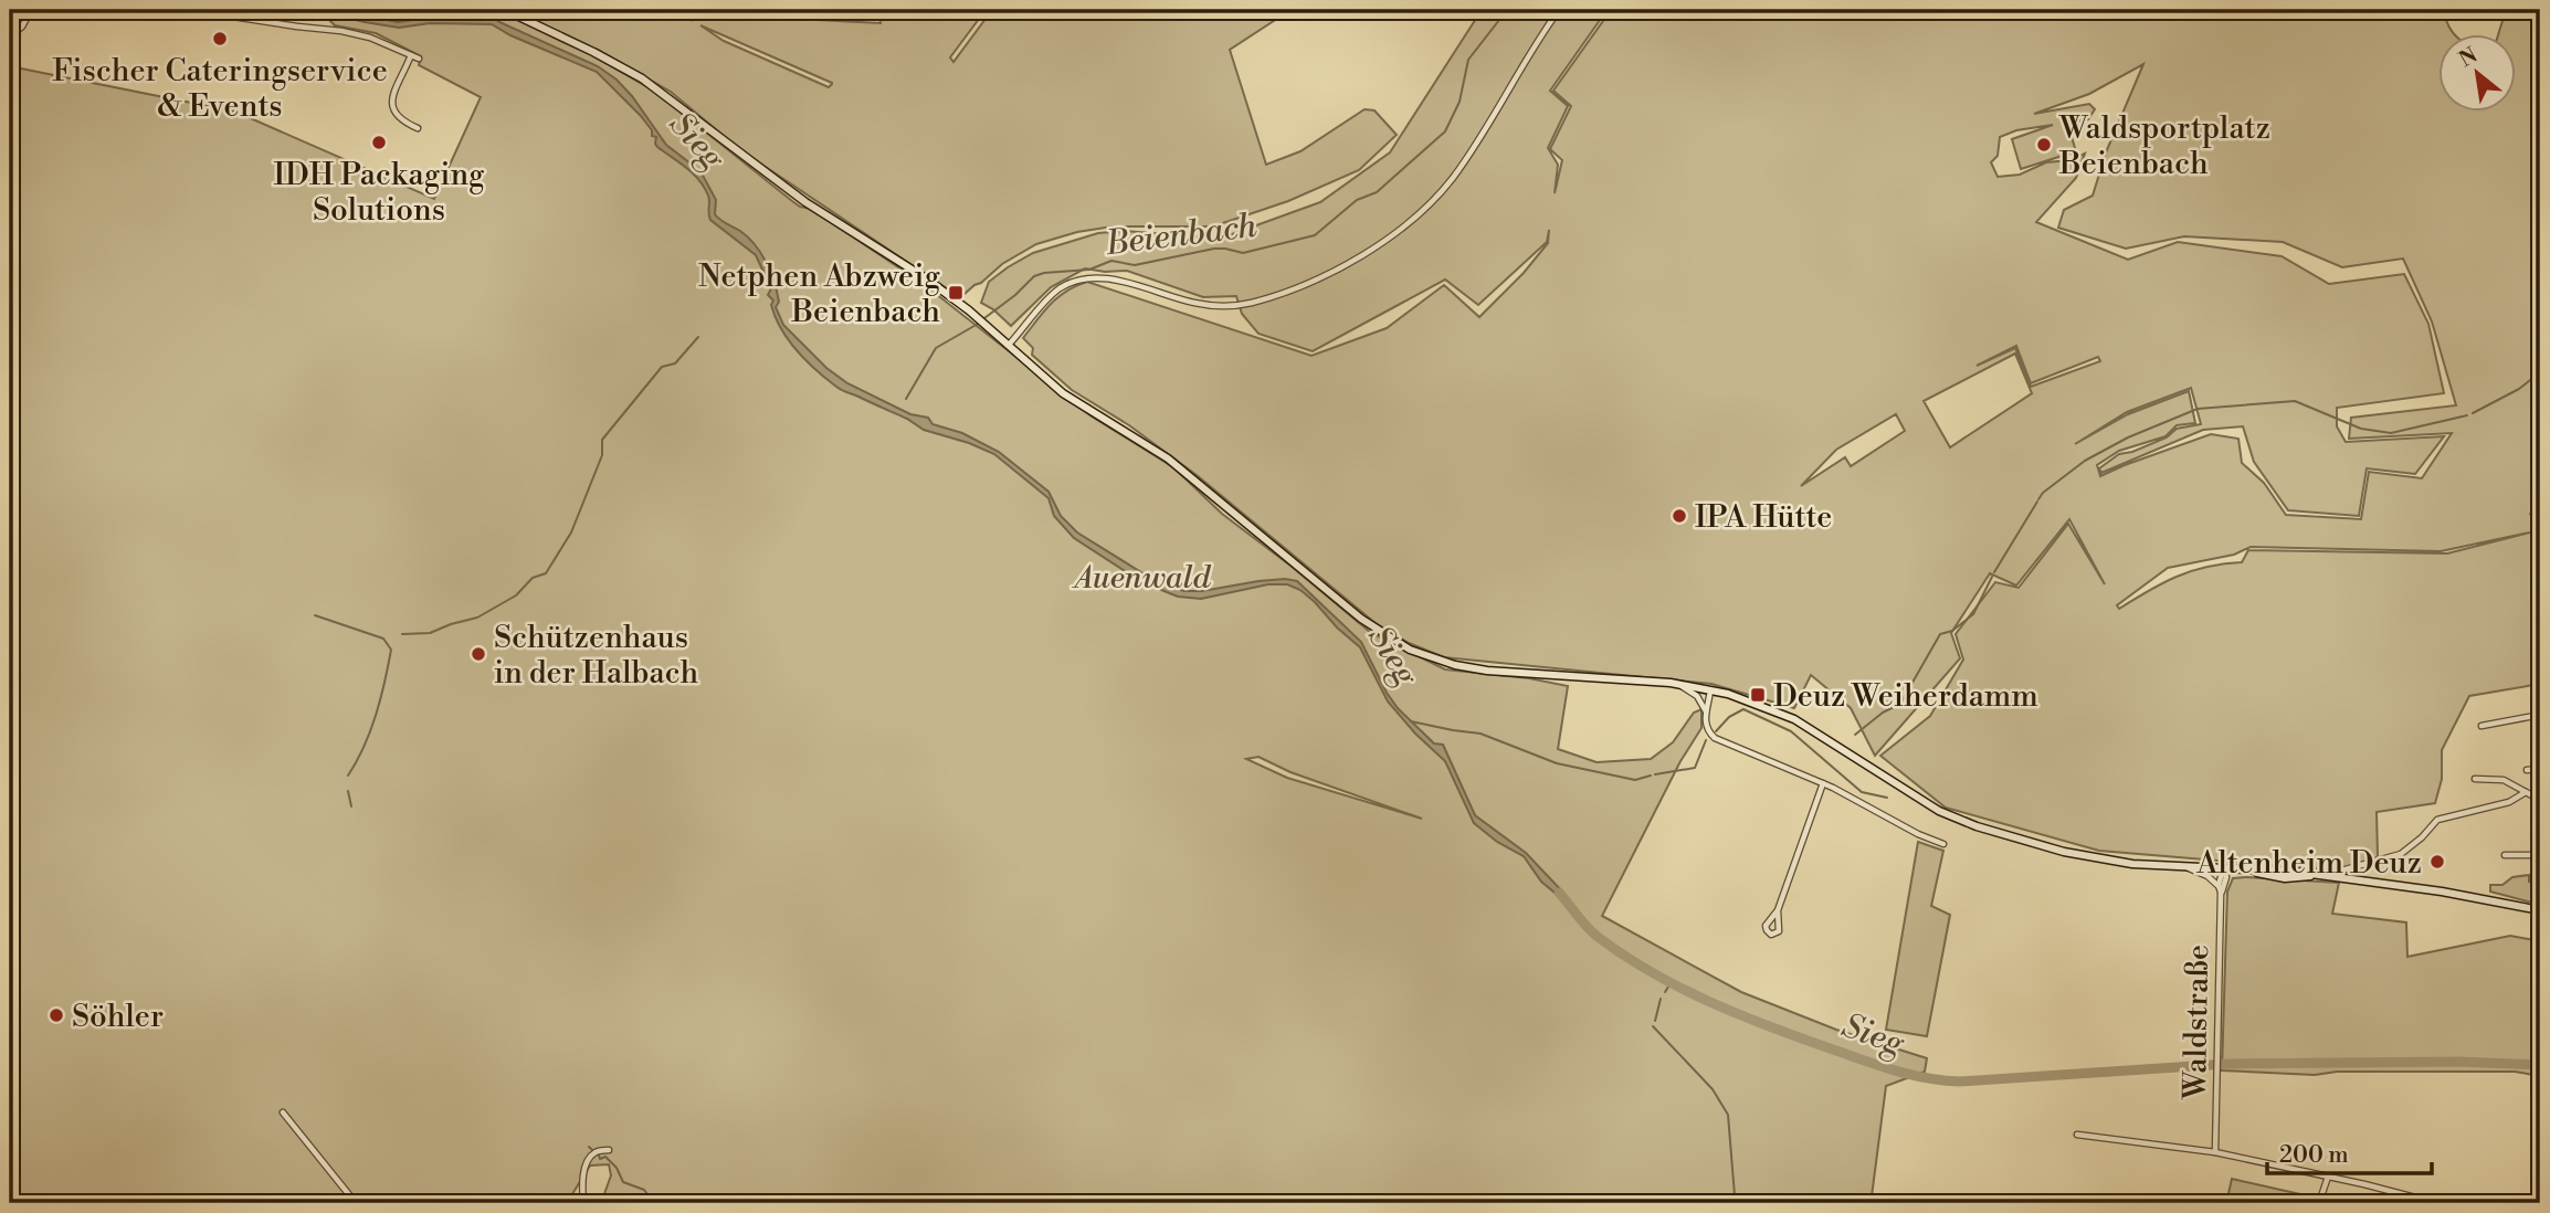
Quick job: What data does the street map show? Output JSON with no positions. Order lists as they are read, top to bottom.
{
  "streets": {
    "street": ["Waldstraße"]
  },
  "water": ["Sieg", "Beienbach"],
  "parks": ["Auenwald"],
  "places": {
    "other": [
      "Fischer Cateringservice & Events",
      "IDH Packaging Solutions",
      "Waldsportplatz Beienbach",
      "IPA Hütte",
      "Schützenhaus in der Halbach",
      "Altenheim Deuz",
      "Söhler"
    ],
    "transit": ["Netphen Abzweig Beienbach", "Deuz Weiherdamm"]
  },
  "scale_bar": "200 m",
  "north": "top left"
}
